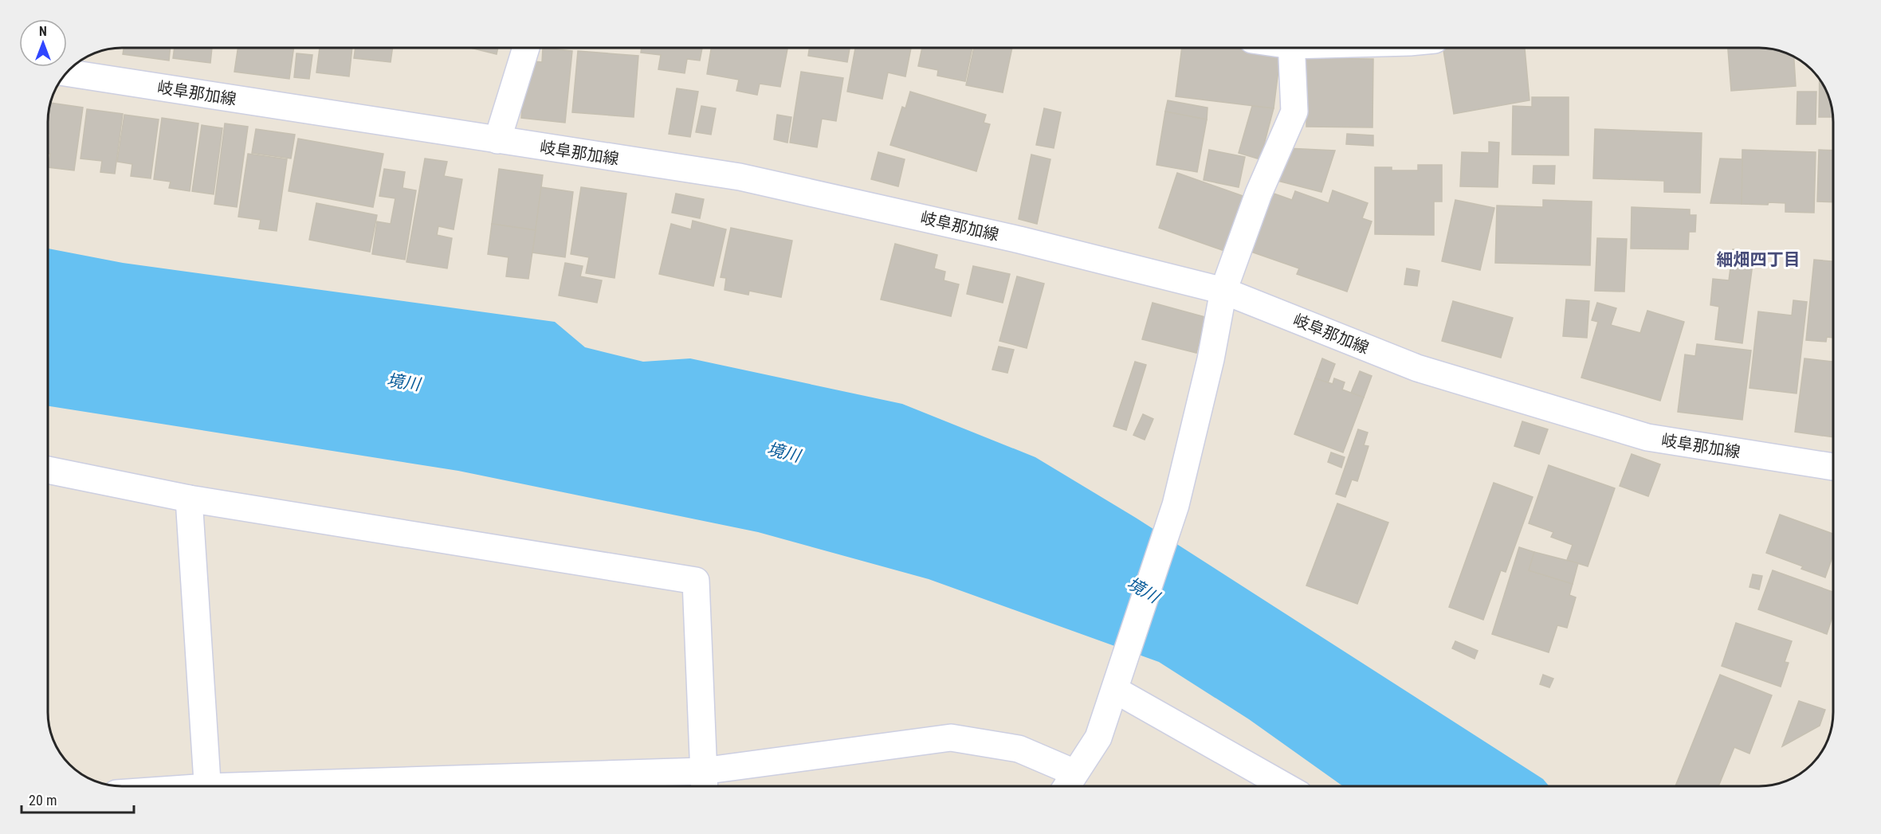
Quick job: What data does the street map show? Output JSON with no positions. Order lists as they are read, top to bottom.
{
  "streets": {
    "street": ["岐阜那加線"]
  },
  "districts": ["細畑四丁目"],
  "water": ["境川"],
  "scale_bar": "20 m",
  "north": "top"
}
